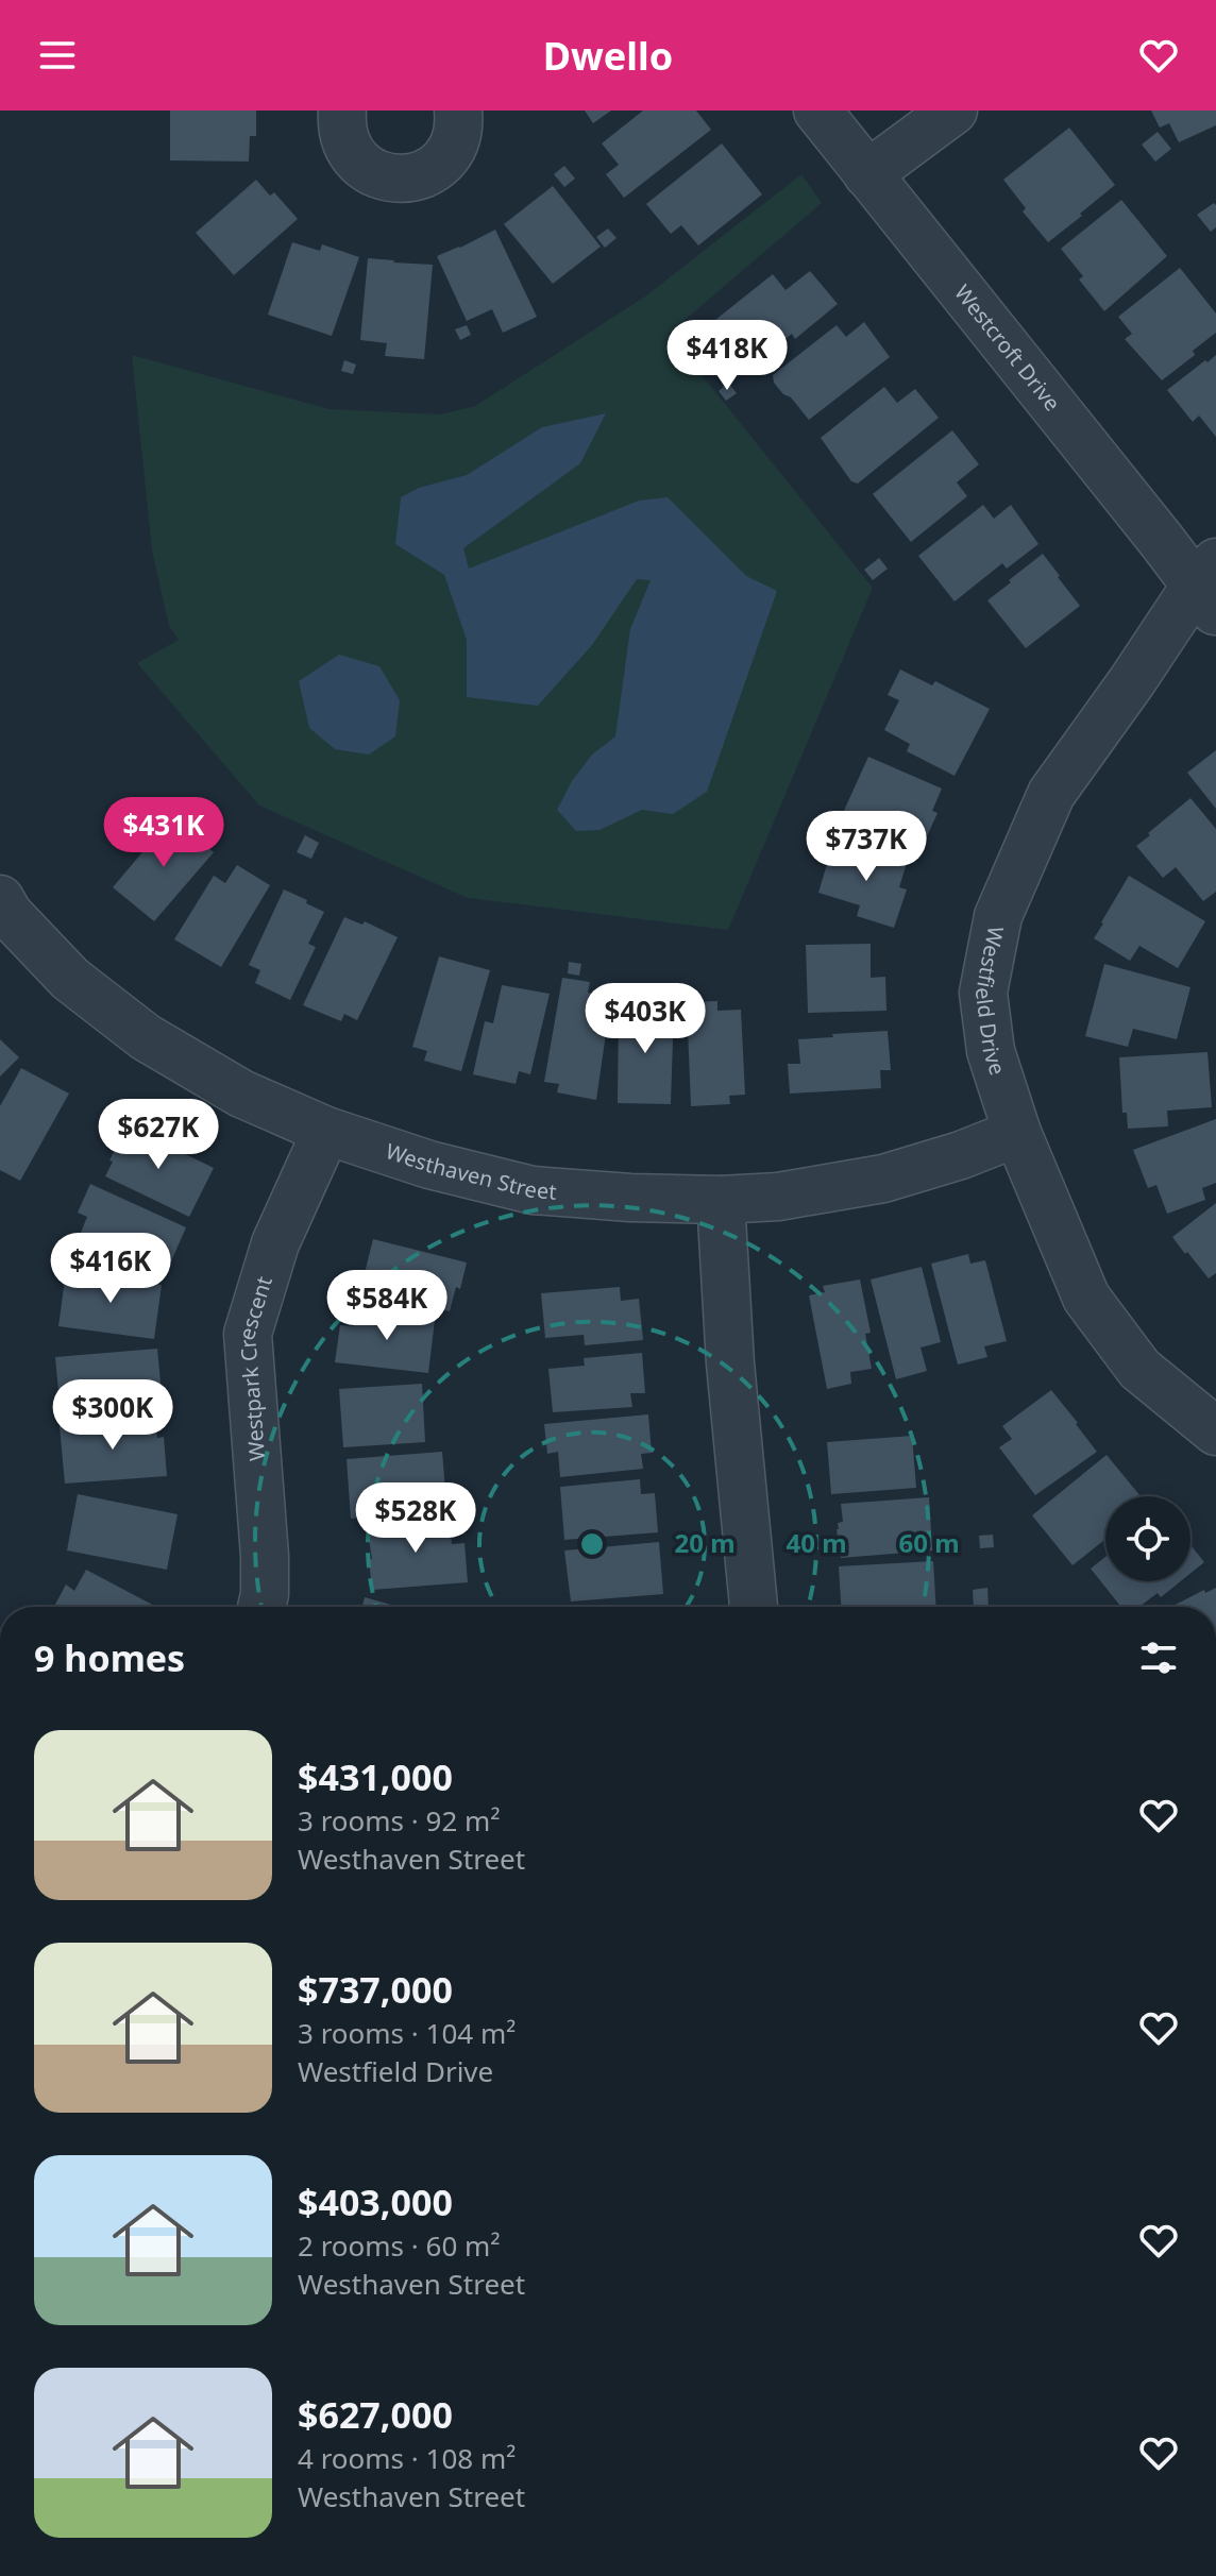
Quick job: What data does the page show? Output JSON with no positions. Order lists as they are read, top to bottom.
{
  "streets": {
    "street": [
      "Westcroft Drive",
      "Westfield Drive",
      "Westhaven Street",
      "Westpark Crescent"
    ]
  },
  "crossings": [
    ["Westcroft Drive", "Westfield Drive"],
    ["Westfield Drive", "Westhaven Street"],
    ["Westhaven Street", "Westpark Crescent"]
  ],
  "page": {
    "header": "Dwello",
    "price": [
      "$418K",
      "$431K",
      "$737K",
      "$403K",
      "$627K",
      "$416K",
      "$584K",
      "$300K",
      "$528K"
    ],
    "heading": "9 homes",
    "list": [
      {
        "name": "$431,000",
        "note": "3 rooms · 92 m² · Westhaven Street"
      },
      {
        "name": "$737,000",
        "note": "3 rooms · 104 m² · Westfield Drive"
      },
      {
        "name": "$403,000",
        "note": "2 rooms · 60 m² · Westhaven Street"
      },
      {
        "name": "$627,000",
        "note": "4 rooms · 108 m² · Westhaven Street"
      }
    ]
  },
  "rings": ["20 m", "40 m", "60 m"]
}
